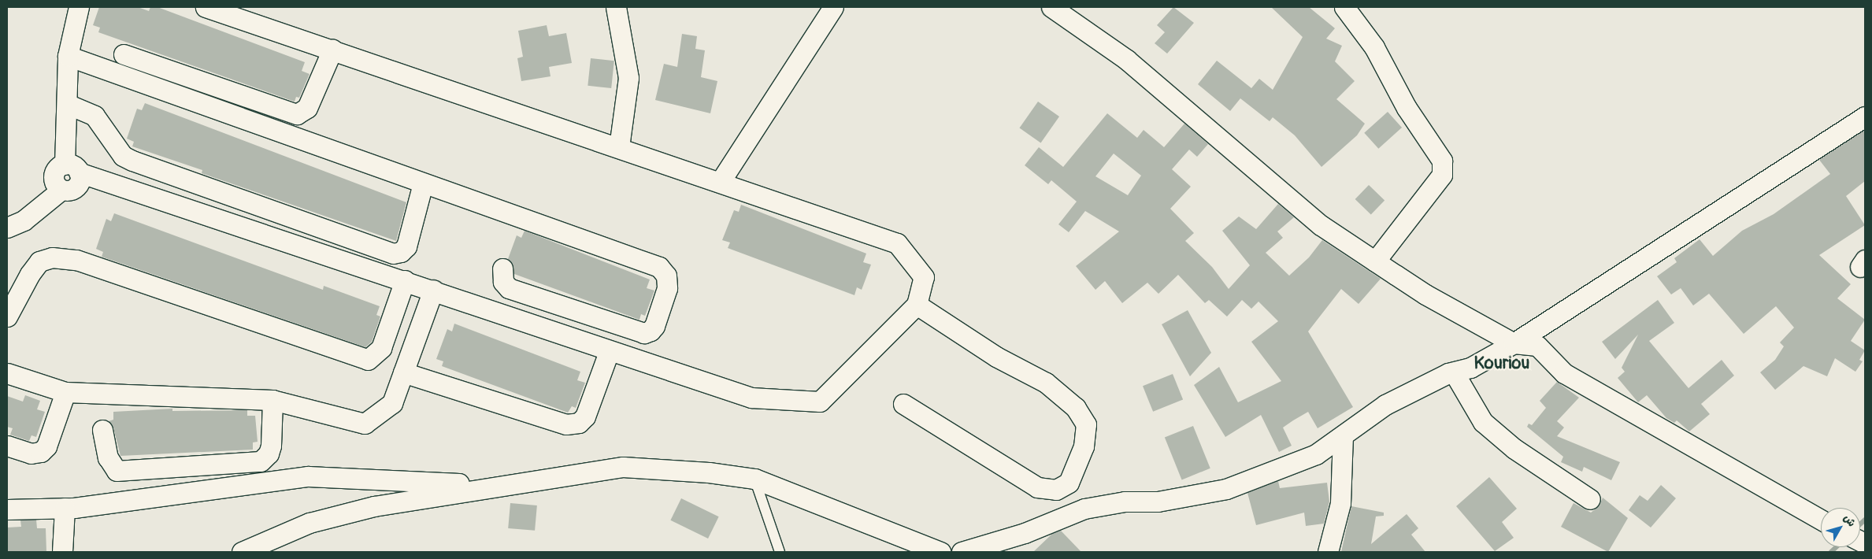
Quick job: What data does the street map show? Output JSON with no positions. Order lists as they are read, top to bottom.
{
  "districts": ["Kouriou"],
  "north": "top right"
}
